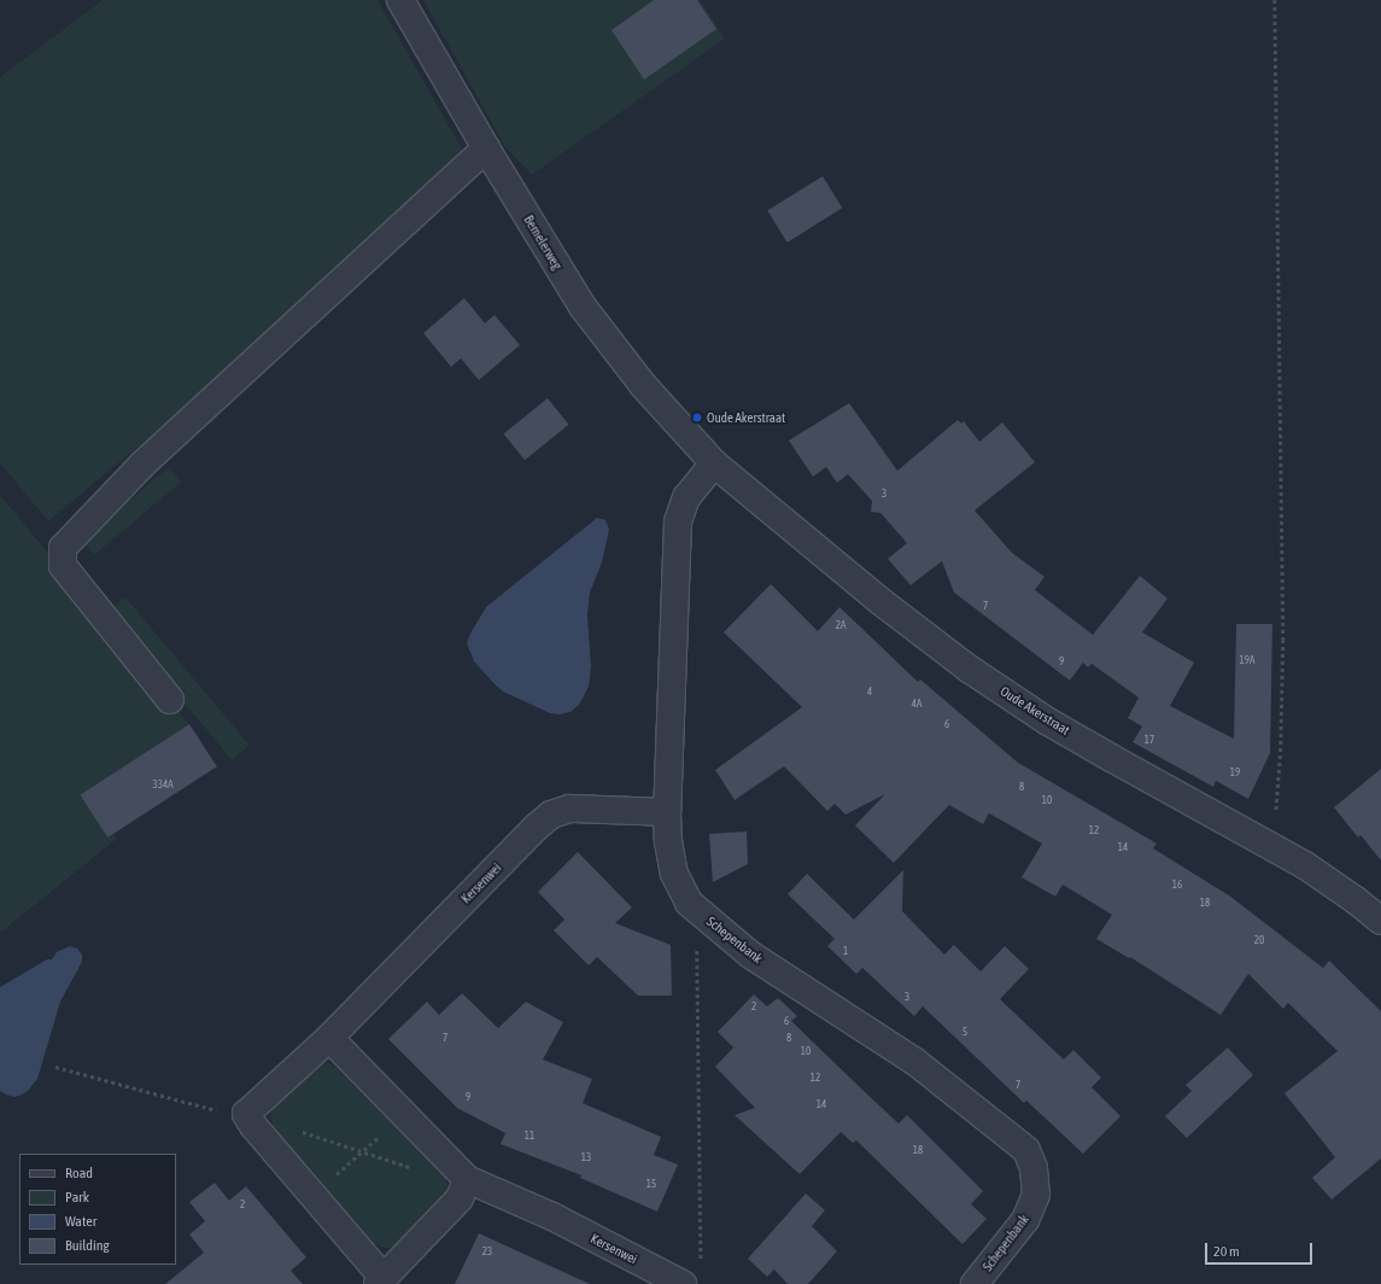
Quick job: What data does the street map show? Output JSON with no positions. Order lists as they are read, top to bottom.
{
  "streets": {
    "street": [
      "Bemelerweg",
      "Oude Akerstraat",
      "Kersenwei",
      "Schepenbank"
    ]
  },
  "crossings": [
    ["Bemelerweg", "Oude Akerstraat"],
    ["Bemelerweg", "Schepenbank"],
    ["Oude Akerstraat", "Schepenbank"],
    ["Kersenwei", "Schepenbank"]
  ],
  "places": ["Oude Akerstraat"],
  "house_numbers": [
    "3",
    "7",
    "2A",
    "19A",
    "9",
    "4",
    "4A",
    "6",
    "17",
    "19",
    "334A",
    "8",
    "10",
    "12",
    "14",
    "16",
    "18",
    "20",
    "1",
    "3",
    "2",
    "6",
    "5",
    "7",
    "8",
    "10",
    "12",
    "7",
    "9",
    "14",
    "11",
    "18",
    "13",
    "15",
    "2",
    "23"
  ],
  "legend": [
    "Road",
    "Park",
    "Water",
    "Building"
  ],
  "scale_bar": "20 m"
}
